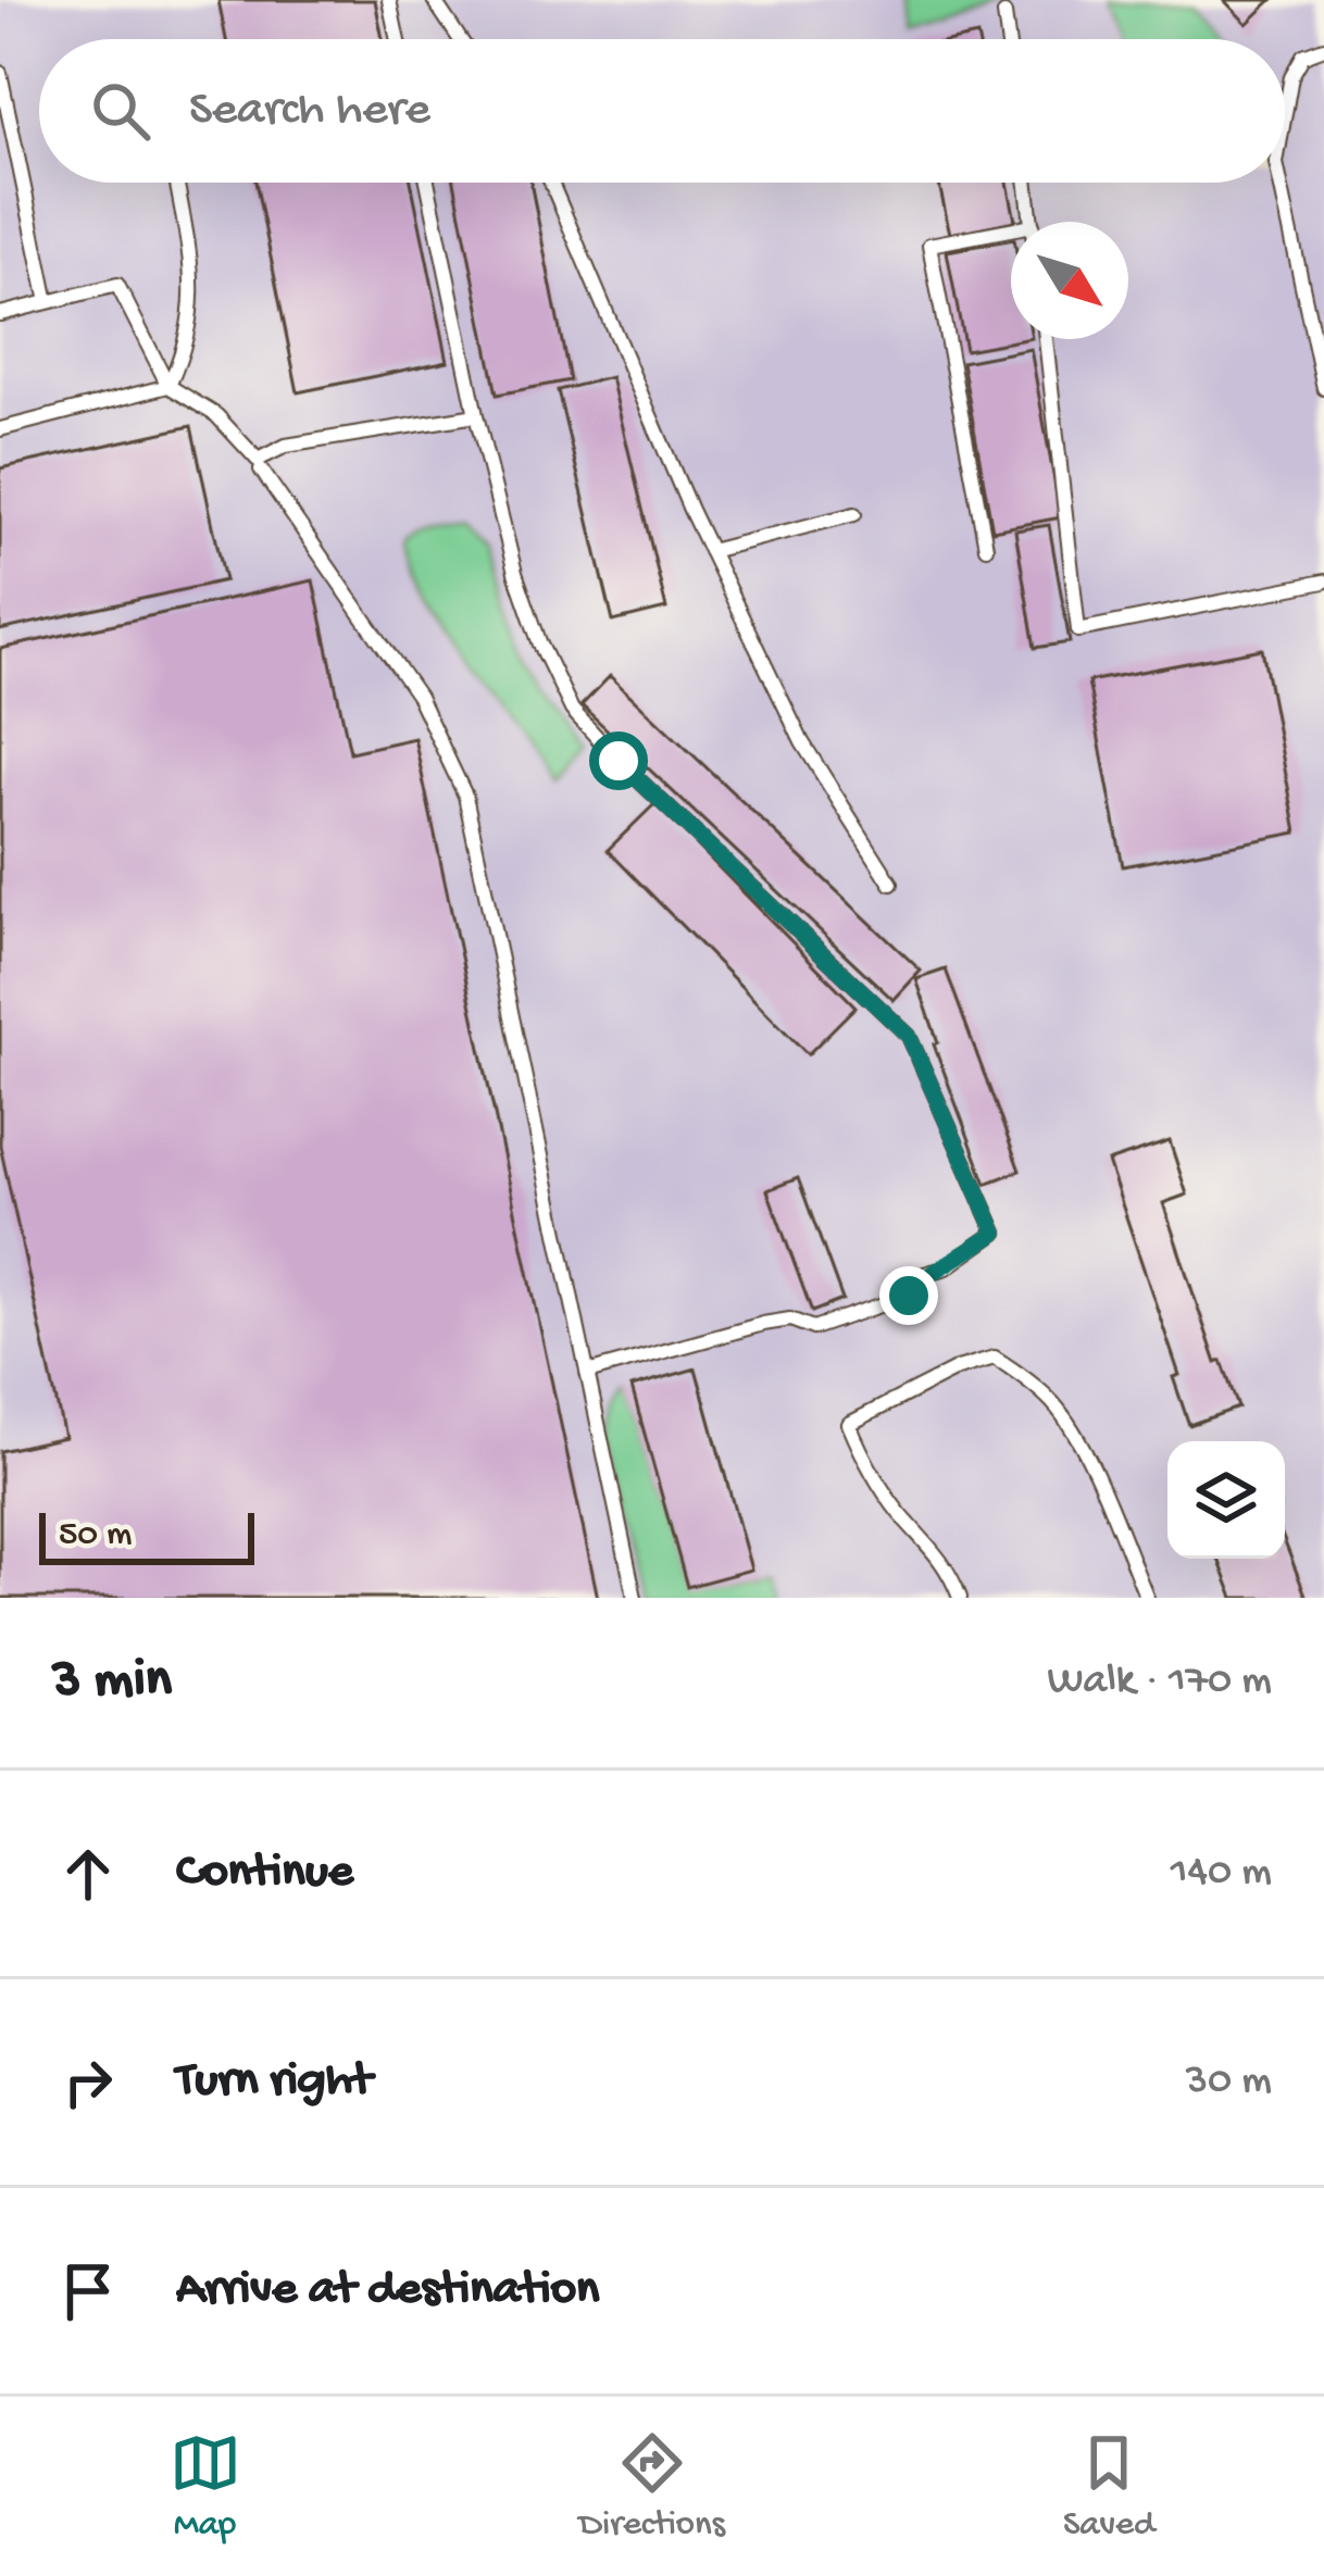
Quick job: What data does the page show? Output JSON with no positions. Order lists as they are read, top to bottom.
{
  "scale_bar": "50 m",
  "north": "bottom right",
  "page": {
    "search": "Search here",
    "scale": "50 m",
    "heading": ["3 min", "Walk · 170 m"],
    "list": [
      ["Continue", "140 m"],
      ["Turn right", "30 m"],
      "Arrive at destination"
    ],
    "nav": ["Map", "Directions", "Saved"]
  }
}
